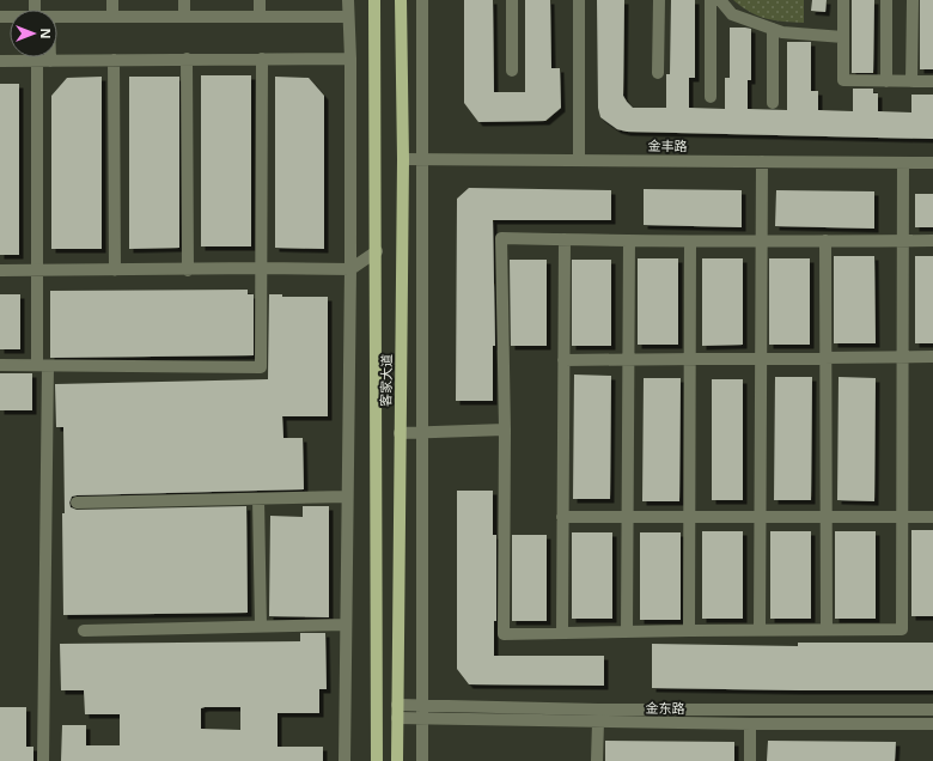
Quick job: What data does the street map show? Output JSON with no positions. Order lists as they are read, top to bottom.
{
  "streets": {
    "main road": ["客家大道"],
    "street": ["金丰路", "金东路"]
  },
  "crossings": [
    ["金丰路", "客家大道"],
    ["客家大道", "金东路"]
  ],
  "north": "right"
}
